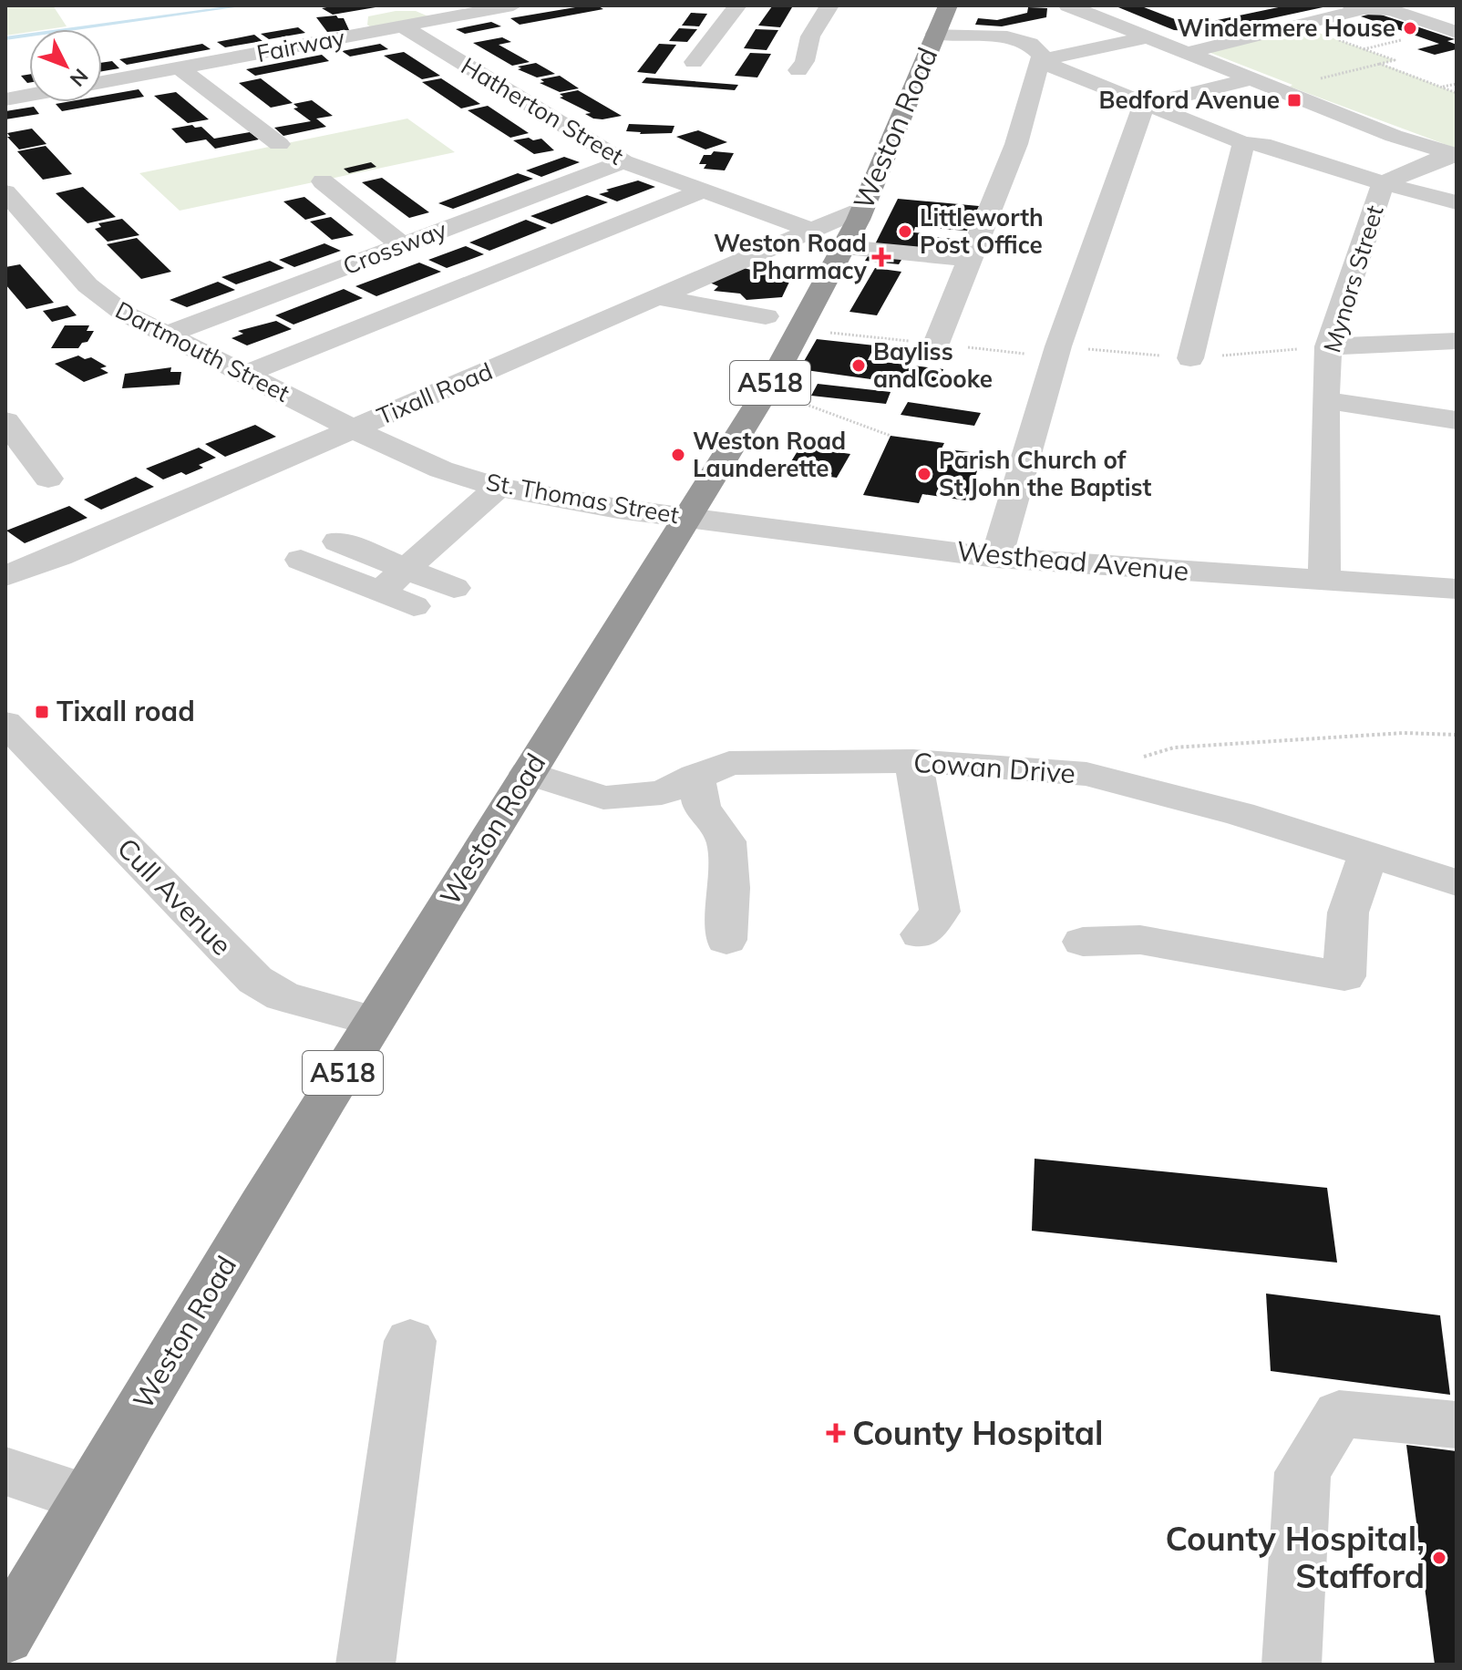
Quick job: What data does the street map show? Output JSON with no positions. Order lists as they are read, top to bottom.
{
  "streets": {
    "highway": ["Weston Road", "A518"],
    "street": [
      "Fairway",
      "Hatherton Street",
      "Crossway",
      "Mynors Street",
      "Dartmouth Street",
      "Tixall Road",
      "St. Thomas Street",
      "Westhead Avenue",
      "Cowan Drive",
      "Cull Avenue"
    ]
  },
  "crossings": [
    ["Fairway", "Hatherton Street"],
    ["Hatherton Street", "Crossway"],
    ["Hatherton Street", "Tixall Road"],
    ["Weston Road", "Tixall Road"],
    ["Weston Road", "St. Thomas Street"],
    ["Weston Road", "Westhead Avenue"],
    ["Weston Road", "Cowan Drive"],
    ["Weston Road", "Cull Avenue"],
    ["Crossway", "Dartmouth Street"],
    ["Mynors Street", "Westhead Avenue"],
    ["Dartmouth Street", "Tixall Road"],
    ["Dartmouth Street", "St. Thomas Street"],
    ["Tixall Road", "St. Thomas Street"],
    ["St. Thomas Street", "Westhead Avenue"]
  ],
  "places": {
    "other": [
      "Windermere House",
      "Littleworth Post Office",
      "Bayliss and Cooke",
      "Weston Road Launderette",
      "Parish Church of St John the Baptist",
      "County Hospital, Stafford"
    ],
    "transit": ["Bedford Avenue", "Tixall road"],
    "health": ["Weston Road Pharmacy", "County Hospital"]
  },
  "north": "bottom right"
}
